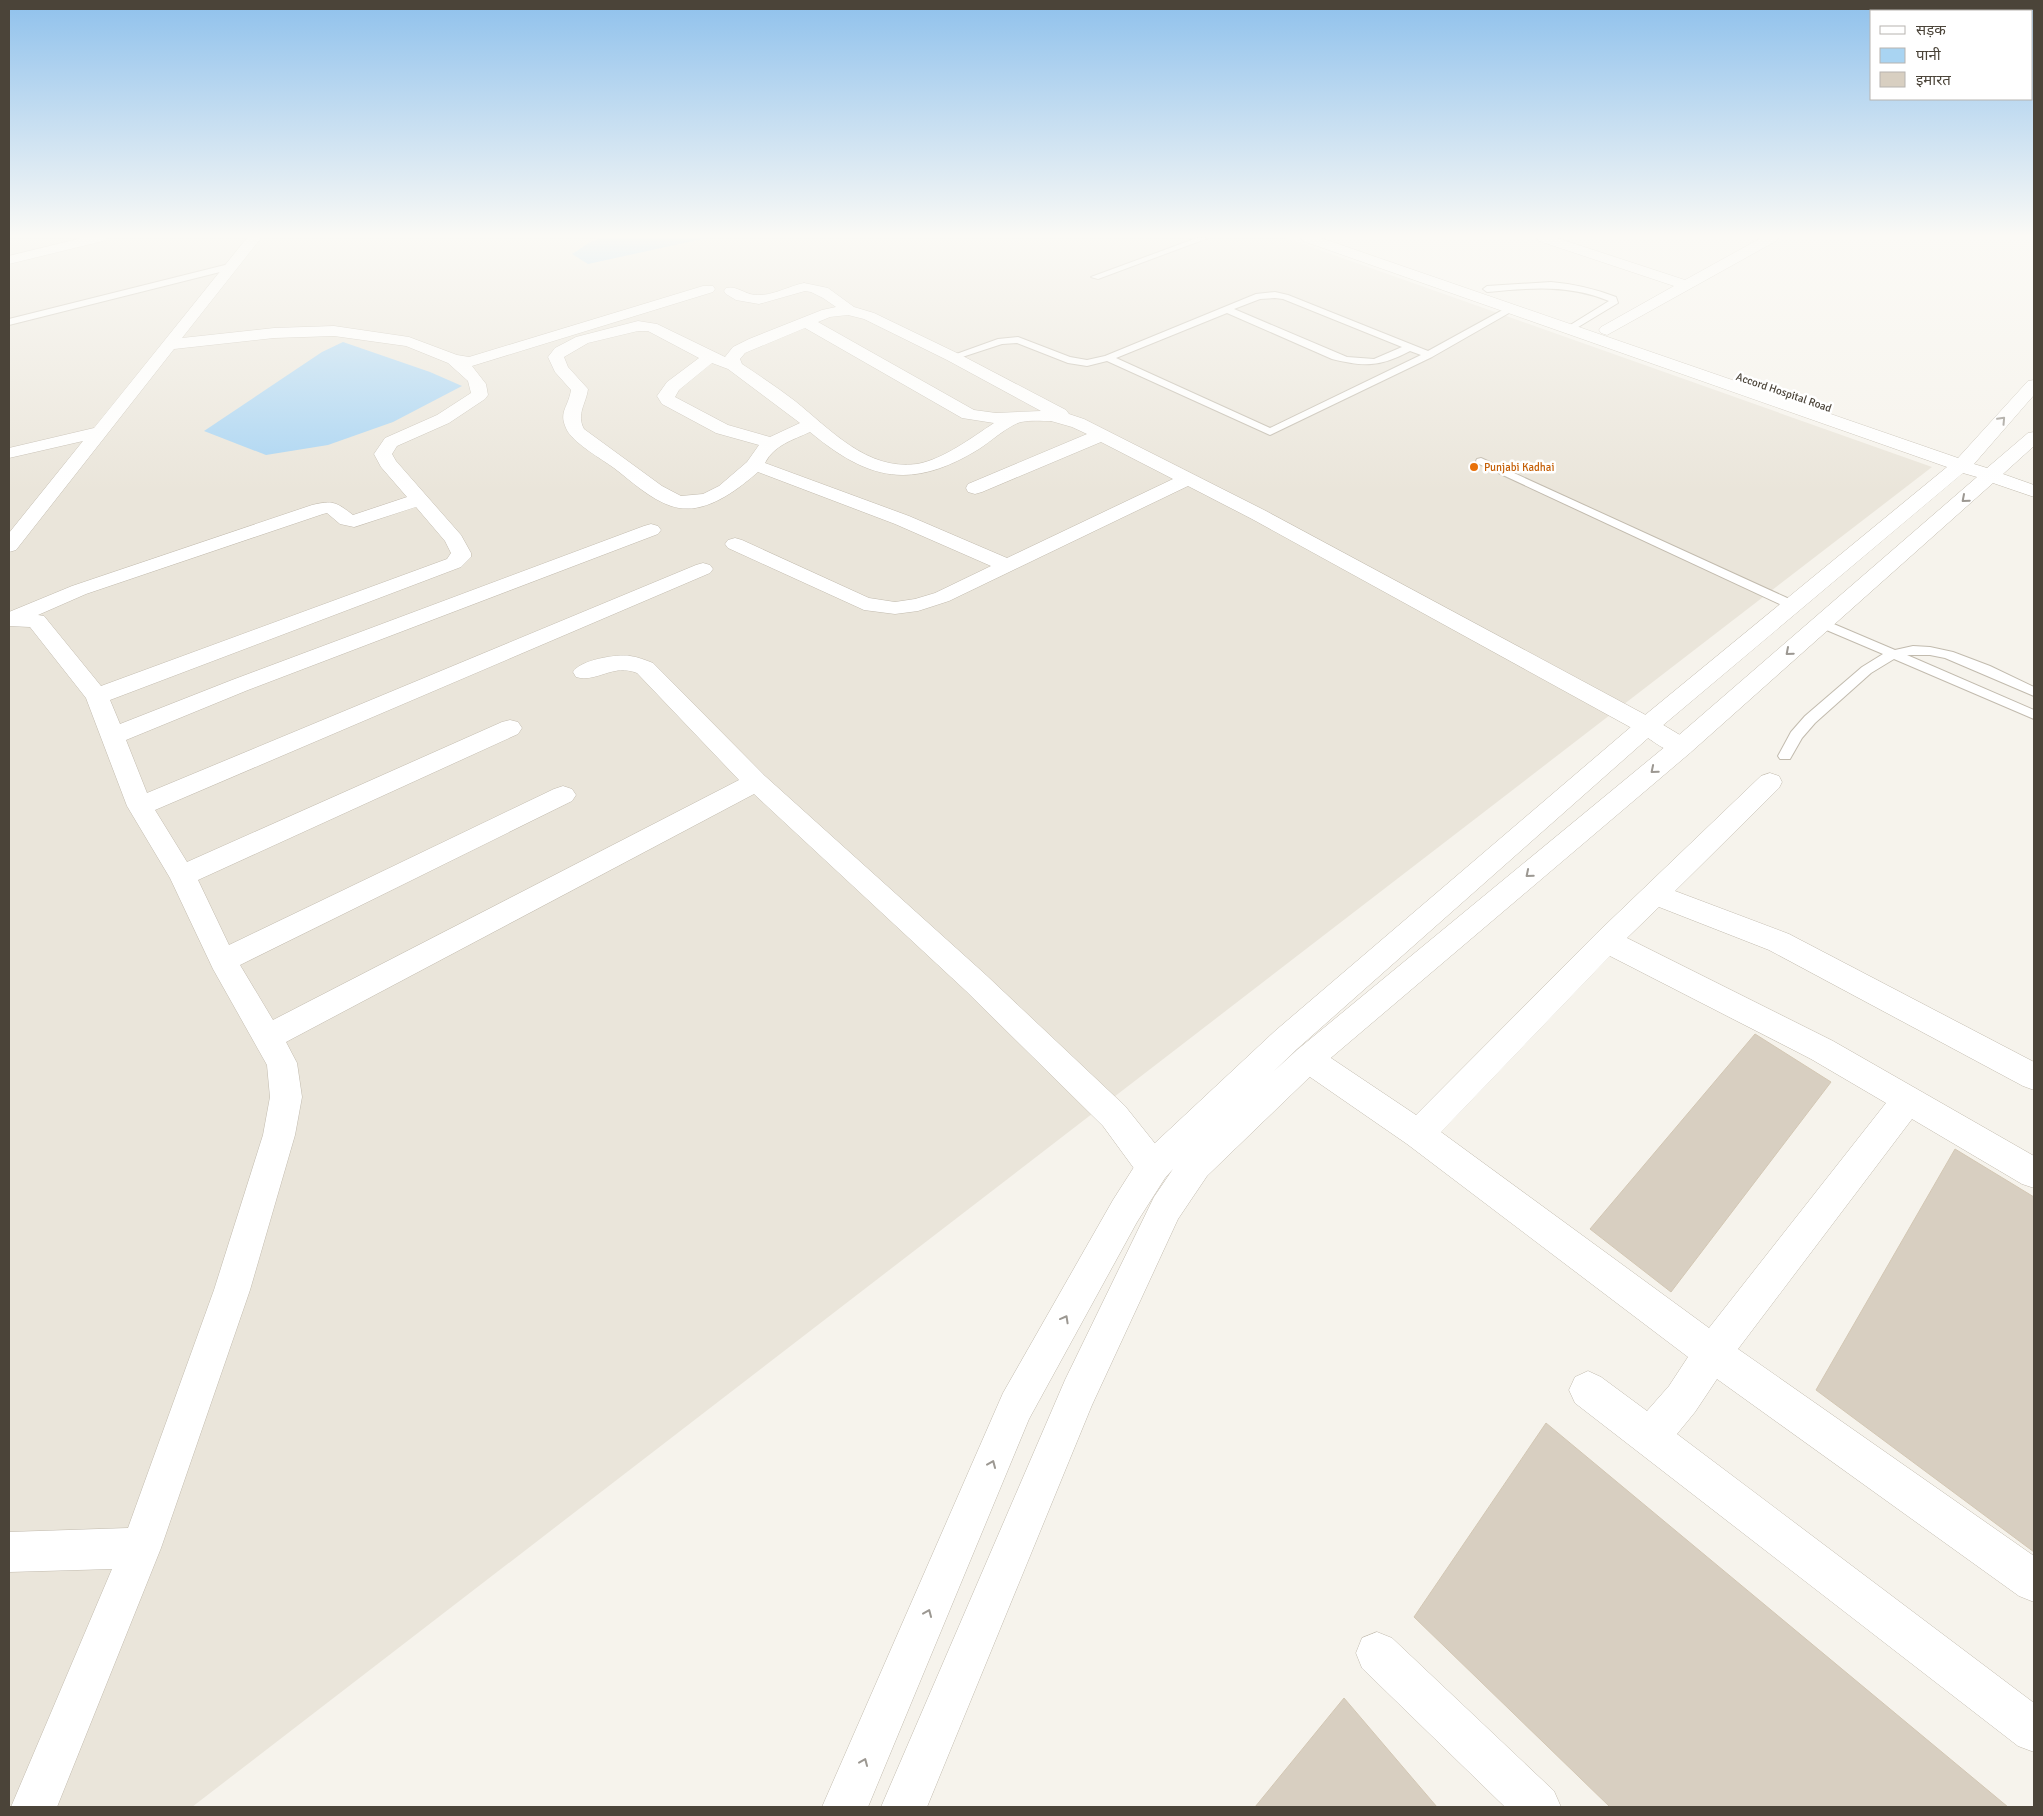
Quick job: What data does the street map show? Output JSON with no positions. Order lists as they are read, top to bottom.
{
  "streets": {
    "street": ["Accord Hospital Road"]
  },
  "places": ["Punjabi Kadhai"],
  "legend": ["सड़क", "पानी", "इमारत"]
}
